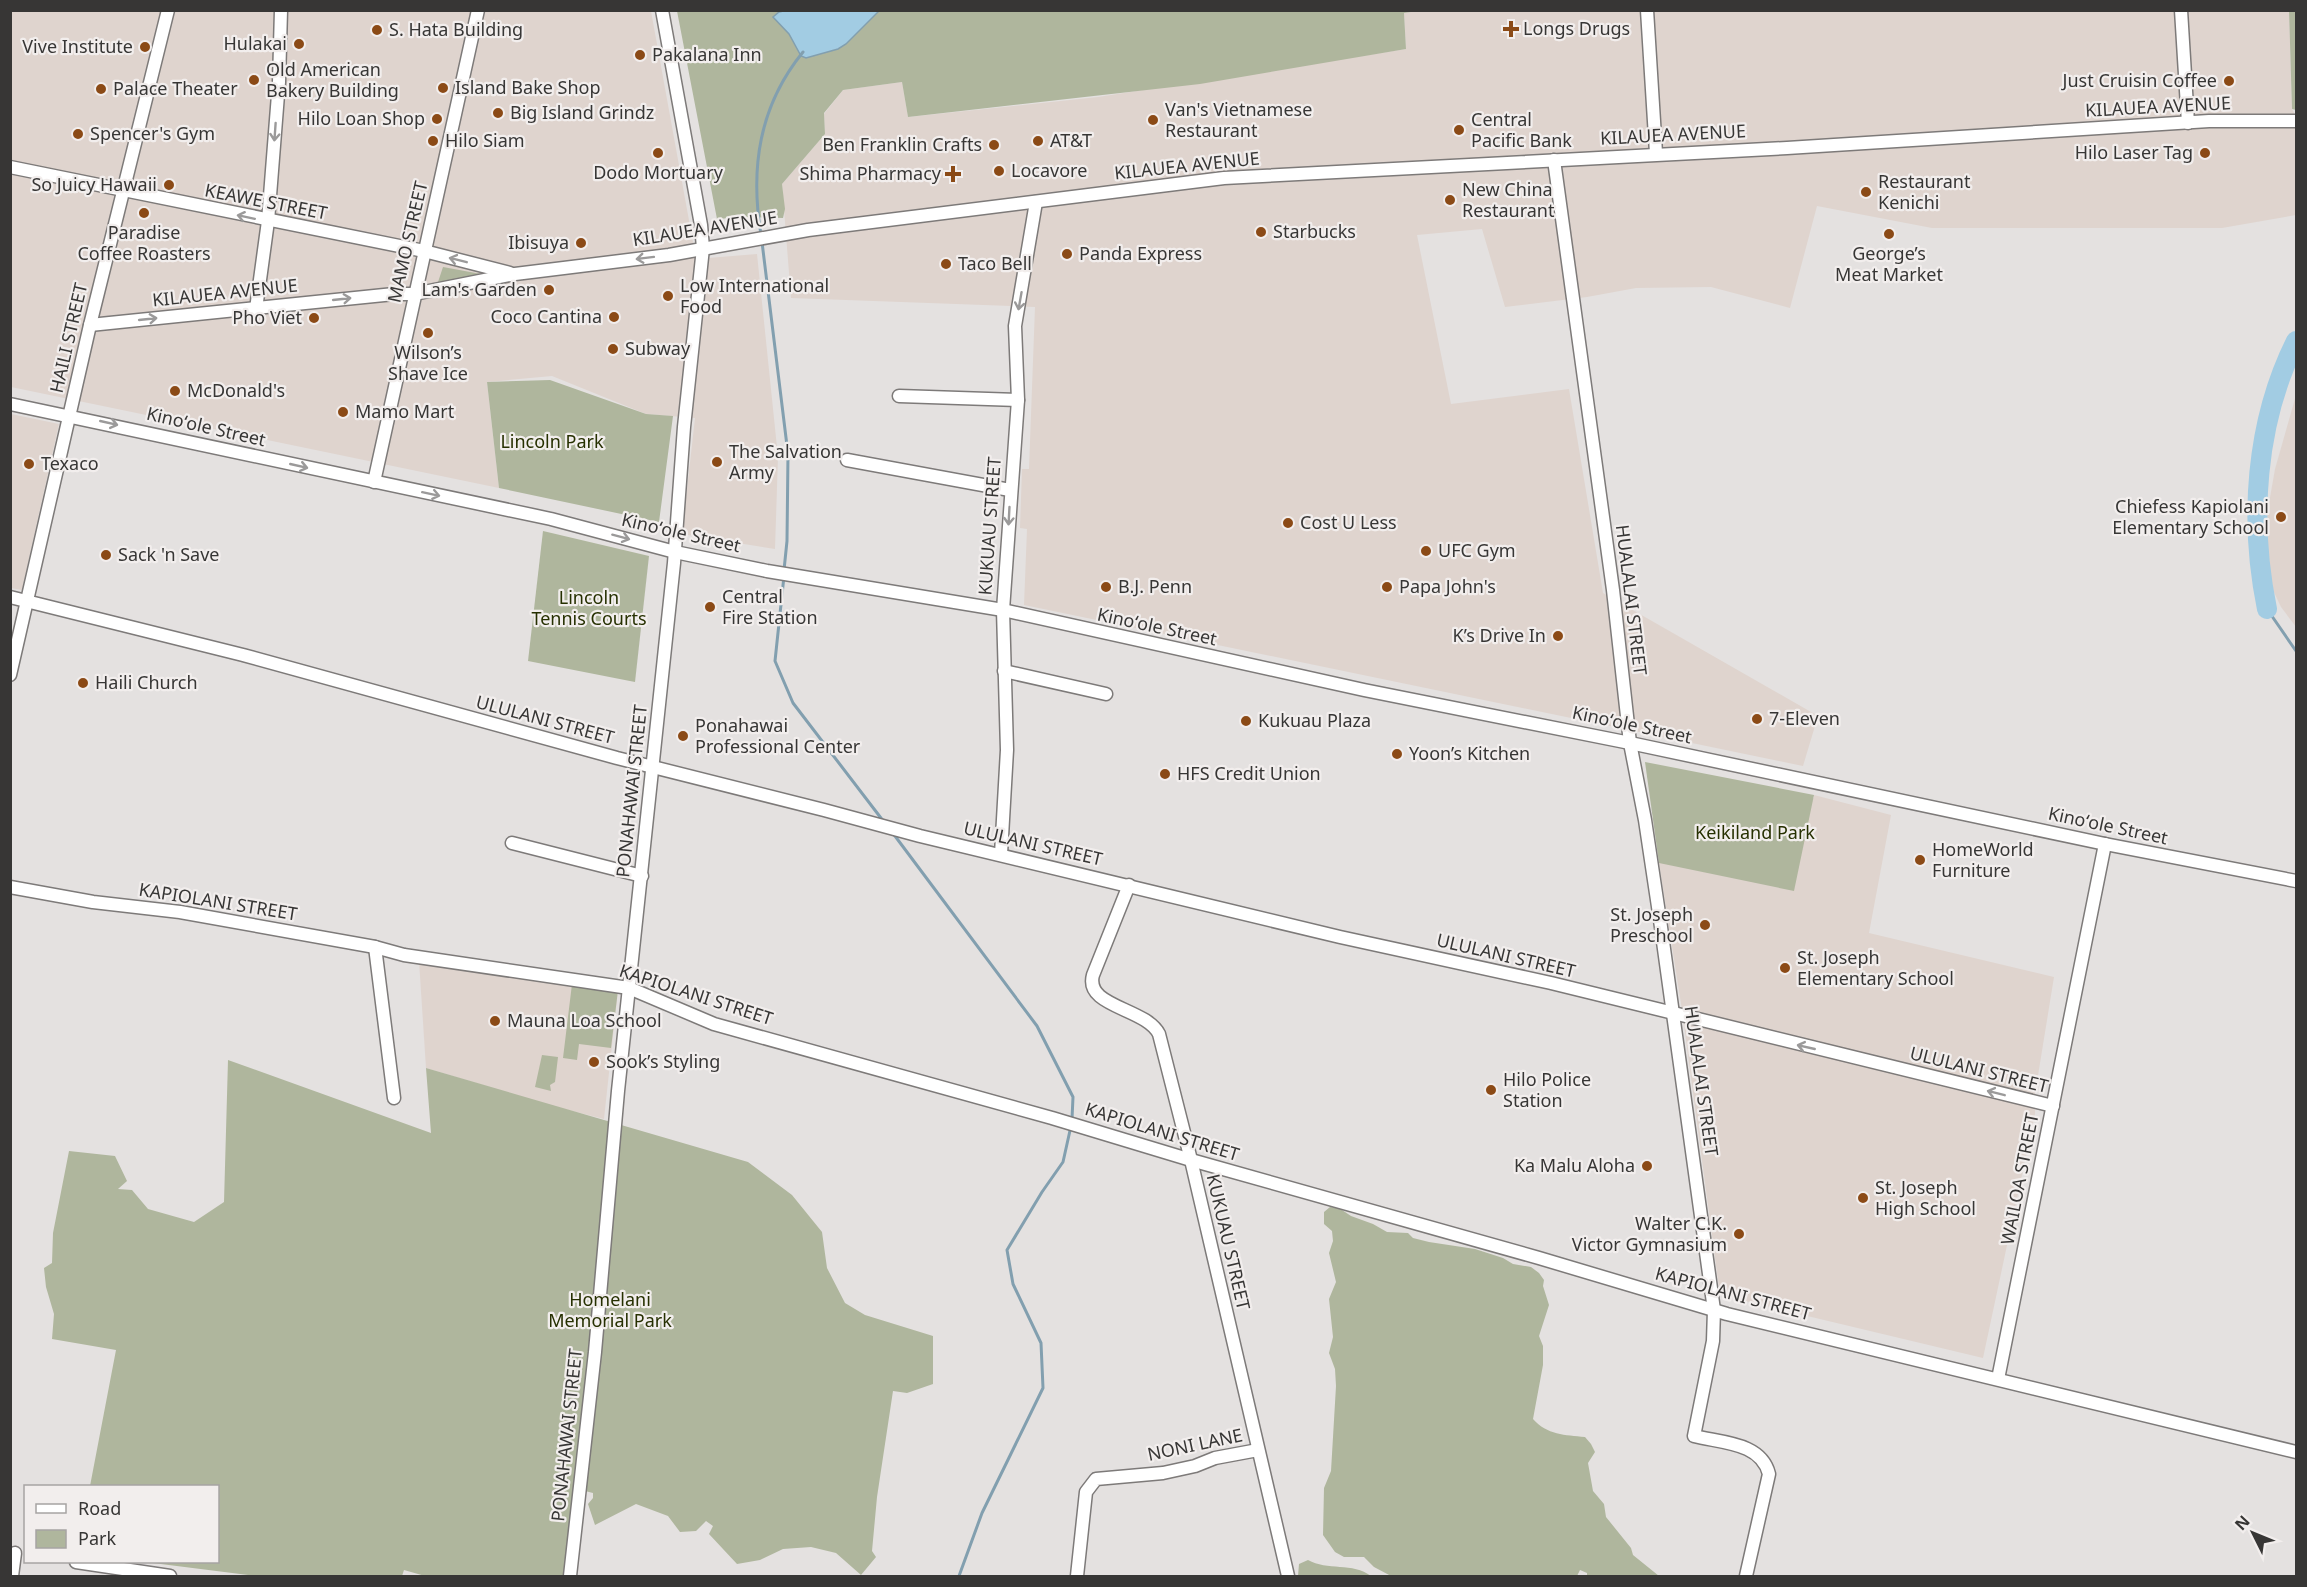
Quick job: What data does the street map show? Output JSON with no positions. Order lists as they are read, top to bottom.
{
  "streets": {
    "street": [
      "KILAUEA AVENUE",
      "KEAWE STREET",
      "MAMO STREET",
      "HAILI STREET",
      "Kinoʻole Street",
      "KUKUAU STREET",
      "HUALALAI STREET",
      "ULULANI STREET",
      "PONAHAWAI STREET",
      "KAPIOLANI STREET",
      "WAILOA STREET",
      "NONI LANE"
    ]
  },
  "crossings": [
    ["KILAUEA AVENUE", "KEAWE STREET"],
    ["KILAUEA AVENUE", "MAMO STREET"],
    ["KILAUEA AVENUE", "HAILI STREET"],
    ["KILAUEA AVENUE", "KUKUAU STREET"],
    ["KILAUEA AVENUE", "HUALALAI STREET"],
    ["KILAUEA AVENUE", "PONAHAWAI STREET"],
    ["KEAWE STREET", "MAMO STREET"],
    ["KEAWE STREET", "HAILI STREET"],
    ["MAMO STREET", "Kinoʻole Street"],
    ["HAILI STREET", "Kinoʻole Street"],
    ["HAILI STREET", "ULULANI STREET"],
    ["Kinoʻole Street", "KUKUAU STREET"],
    ["Kinoʻole Street", "HUALALAI STREET"],
    ["Kinoʻole Street", "PONAHAWAI STREET"],
    ["Kinoʻole Street", "WAILOA STREET"],
    ["KUKUAU STREET", "ULULANI STREET"],
    ["KUKUAU STREET", "KAPIOLANI STREET"],
    ["KUKUAU STREET", "NONI LANE"],
    ["HUALALAI STREET", "ULULANI STREET"],
    ["HUALALAI STREET", "KAPIOLANI STREET"],
    ["ULULANI STREET", "PONAHAWAI STREET"],
    ["ULULANI STREET", "WAILOA STREET"],
    ["PONAHAWAI STREET", "KAPIOLANI STREET"],
    ["KAPIOLANI STREET", "WAILOA STREET"]
  ],
  "one_way": ["KEAWE STREET"],
  "parks": [
    "Lincoln Park",
    "Lincoln Tennis Courts",
    "Keikiland Park",
    "Homelani Memorial Park"
  ],
  "places": {
    "health": ["Longs Drugs", "Shima Pharmacy"],
    "other": [
      "S. Hata Building",
      "Hulakai",
      "Vive Institute",
      "Pakalana Inn",
      "Old American Bakery Building",
      "Just Cruisin Coffee",
      "Island Bake Shop",
      "Palace Theater",
      "Big Island Grindz",
      "Hilo Loan Shop",
      "Van's Vietnamese Restaurant",
      "Central Pacific Bank",
      "Spencer's Gym",
      "Hilo Siam",
      "AT&T",
      "Ben Franklin Crafts",
      "Dodo Mortuary",
      "Hilo Laser Tag",
      "Locavore",
      "So Juicy Hawaii",
      "Restaurant Kenichi",
      "New China Restaurant",
      "Paradise Coffee Roasters",
      "Starbucks",
      "George’s Meat Market",
      "Ibisuya",
      "Panda Express",
      "Taco Bell",
      "Lam's Garden",
      "Low International Food",
      "Coco Cantina",
      "Pho Viet",
      "Wilson’s Shave Ice",
      "Subway",
      "McDonald's",
      "Mamo Mart",
      "The Salvation Army",
      "Texaco",
      "Chiefess Kapiolani Elementary School",
      "Cost U Less",
      "UFC Gym",
      "Sack 'n Save",
      "B.J. Penn",
      "Papa John's",
      "Central Fire Station",
      "K’s Drive In",
      "Haili Church",
      "7-Eleven",
      "Kukuau Plaza",
      "Ponahawai Professional Center",
      "Yoon’s Kitchen",
      "HFS Credit Union",
      "HomeWorld Furniture",
      "St. Joseph Preschool",
      "St. Joseph Elementary School",
      "Mauna Loa School",
      "Sook’s Styling",
      "Hilo Police Station",
      "Ka Malu Aloha",
      "St. Joseph High School",
      "Walter C.K. Victor Gymnasium"
    ]
  },
  "legend": ["Road", "Park"],
  "north": "top left"
}
